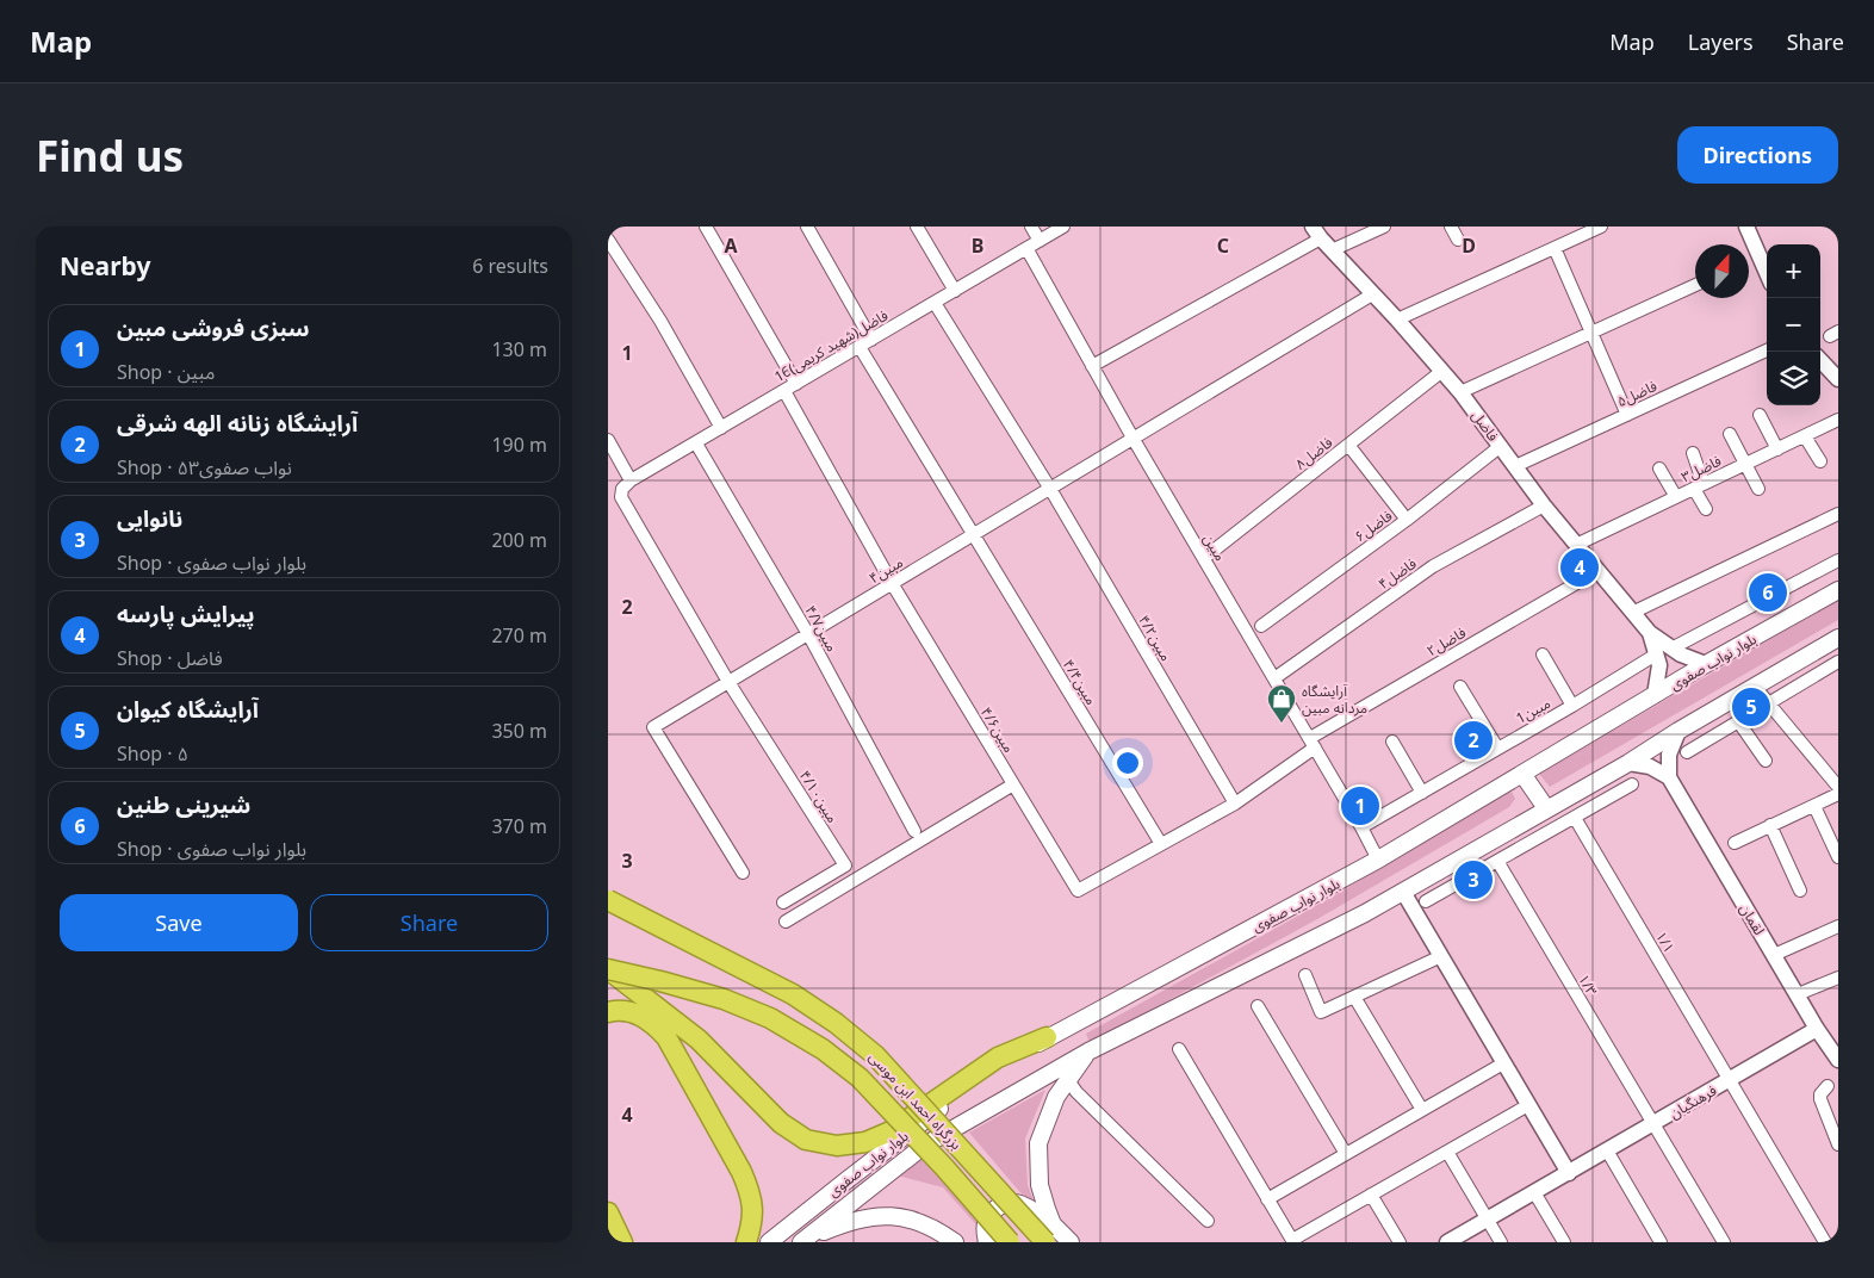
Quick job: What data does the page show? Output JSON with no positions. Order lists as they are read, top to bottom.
{
  "streets": {
    "highway": ["بزرگراه احمد ابن موسی"],
    "main road": ["بلوار نواب صفوی"],
    "street": [
      "16فاضل(شهید کریمی)",
      "۵فاضل",
      "فاضل",
      "۸فاضل",
      "۳فاضل",
      "۶فاضل",
      "مبین",
      "۴مبین",
      "۴فاضل",
      "۴/۷مبین",
      "۴/۲مبین",
      "۲فاضل",
      "۴/۴مبین",
      "1مبین",
      "۴/۶مبین",
      "۴/۱۰مبین",
      "لقمان",
      "۱/۱",
      "۱/۳",
      "فرهنگیان"
    ]
  },
  "crossings": [
    ["16فاضل(شهید کریمی)", "مبین"],
    ["16فاضل(شهید کریمی)", "۴/۷مبین"],
    ["16فاضل(شهید کریمی)", "۴/۲مبین"],
    ["16فاضل(شهید کریمی)", "۴/۴مبین"],
    ["16فاضل(شهید کریمی)", "۴/۶مبین"],
    ["۵فاضل", "فاضل"],
    ["فاضل", "۸فاضل"],
    ["فاضل", "۳فاضل"],
    ["فاضل", "۶فاضل"],
    ["فاضل", "۴مبین"],
    ["فاضل", "۴فاضل"],
    ["فاضل", "۲فاضل"],
    ["فاضل", "بلوار نواب صفوی"],
    ["فاضل", "1مبین"],
    ["۸فاضل", "مبین"],
    ["مبین", "۴مبین"],
    ["مبین", "۴فاضل"],
    ["مبین", "۲فاضل"],
    ["مبین", "بلوار نواب صفوی"],
    ["مبین", "1مبین"],
    ["۴مبین", "۴/۷مبین"],
    ["۴مبین", "۴/۲مبین"],
    ["۴مبین", "۴/۴مبین"],
    ["۴مبین", "۴/۶مبین"],
    ["۴مبین", "۴/۱۰مبین"],
    ["۴/۲مبین", "۲فاضل"],
    ["۲فاضل", "۴/۴مبین"],
    ["۲فاضل", "۴/۶مبین"],
    ["لقمان", "فرهنگیان"],
    ["۱/۱", "فرهنگیان"],
    ["۱/۳", "فرهنگیان"]
  ],
  "places": {
    "shop": ["آرایشگاه مردانه مبین"]
  },
  "north": "top",
  "page": {
    "header": "Map",
    "nav": ["Map", "Layers", "Share"],
    "buttons": [
      "Directions",
      ["Save", "Share"]
    ],
    "title": "Find us",
    "heading": ["Nearby", "6 results"],
    "map_buttons": ["+", "−"],
    "list": [
      {
        "mark": "1",
        "name": "سبزی فروشی مبین",
        "note": "Shop · مبین",
        "value": "130 m"
      },
      {
        "mark": "2",
        "name": "آرایشگاه زنانه الهه شرقی",
        "note": "Shop · ۵۳نواب صفوی",
        "value": "190 m"
      },
      {
        "mark": "3",
        "name": "نانوایی",
        "note": "Shop · بلوار نواب صفوی",
        "value": "200 m"
      },
      {
        "mark": "4",
        "name": "پیرایش پارسه",
        "note": "Shop · فاضل",
        "value": "270 m"
      },
      {
        "mark": "5",
        "name": "آرایشگاه کیوان",
        "note": "Shop · ۵",
        "value": "350 m"
      },
      {
        "mark": "6",
        "name": "شیرینی طنین",
        "note": "Shop · بلوار نواب صفوی",
        "value": "370 m"
      }
    ],
    "pins": [
      "4",
      "6",
      "5",
      "2",
      "1",
      "3"
    ]
  },
  "grid": {
    "columns": [
      "A",
      "B",
      "C",
      "D"
    ],
    "rows": [
      "1",
      "2",
      "3",
      "4"
    ]
  }
}
